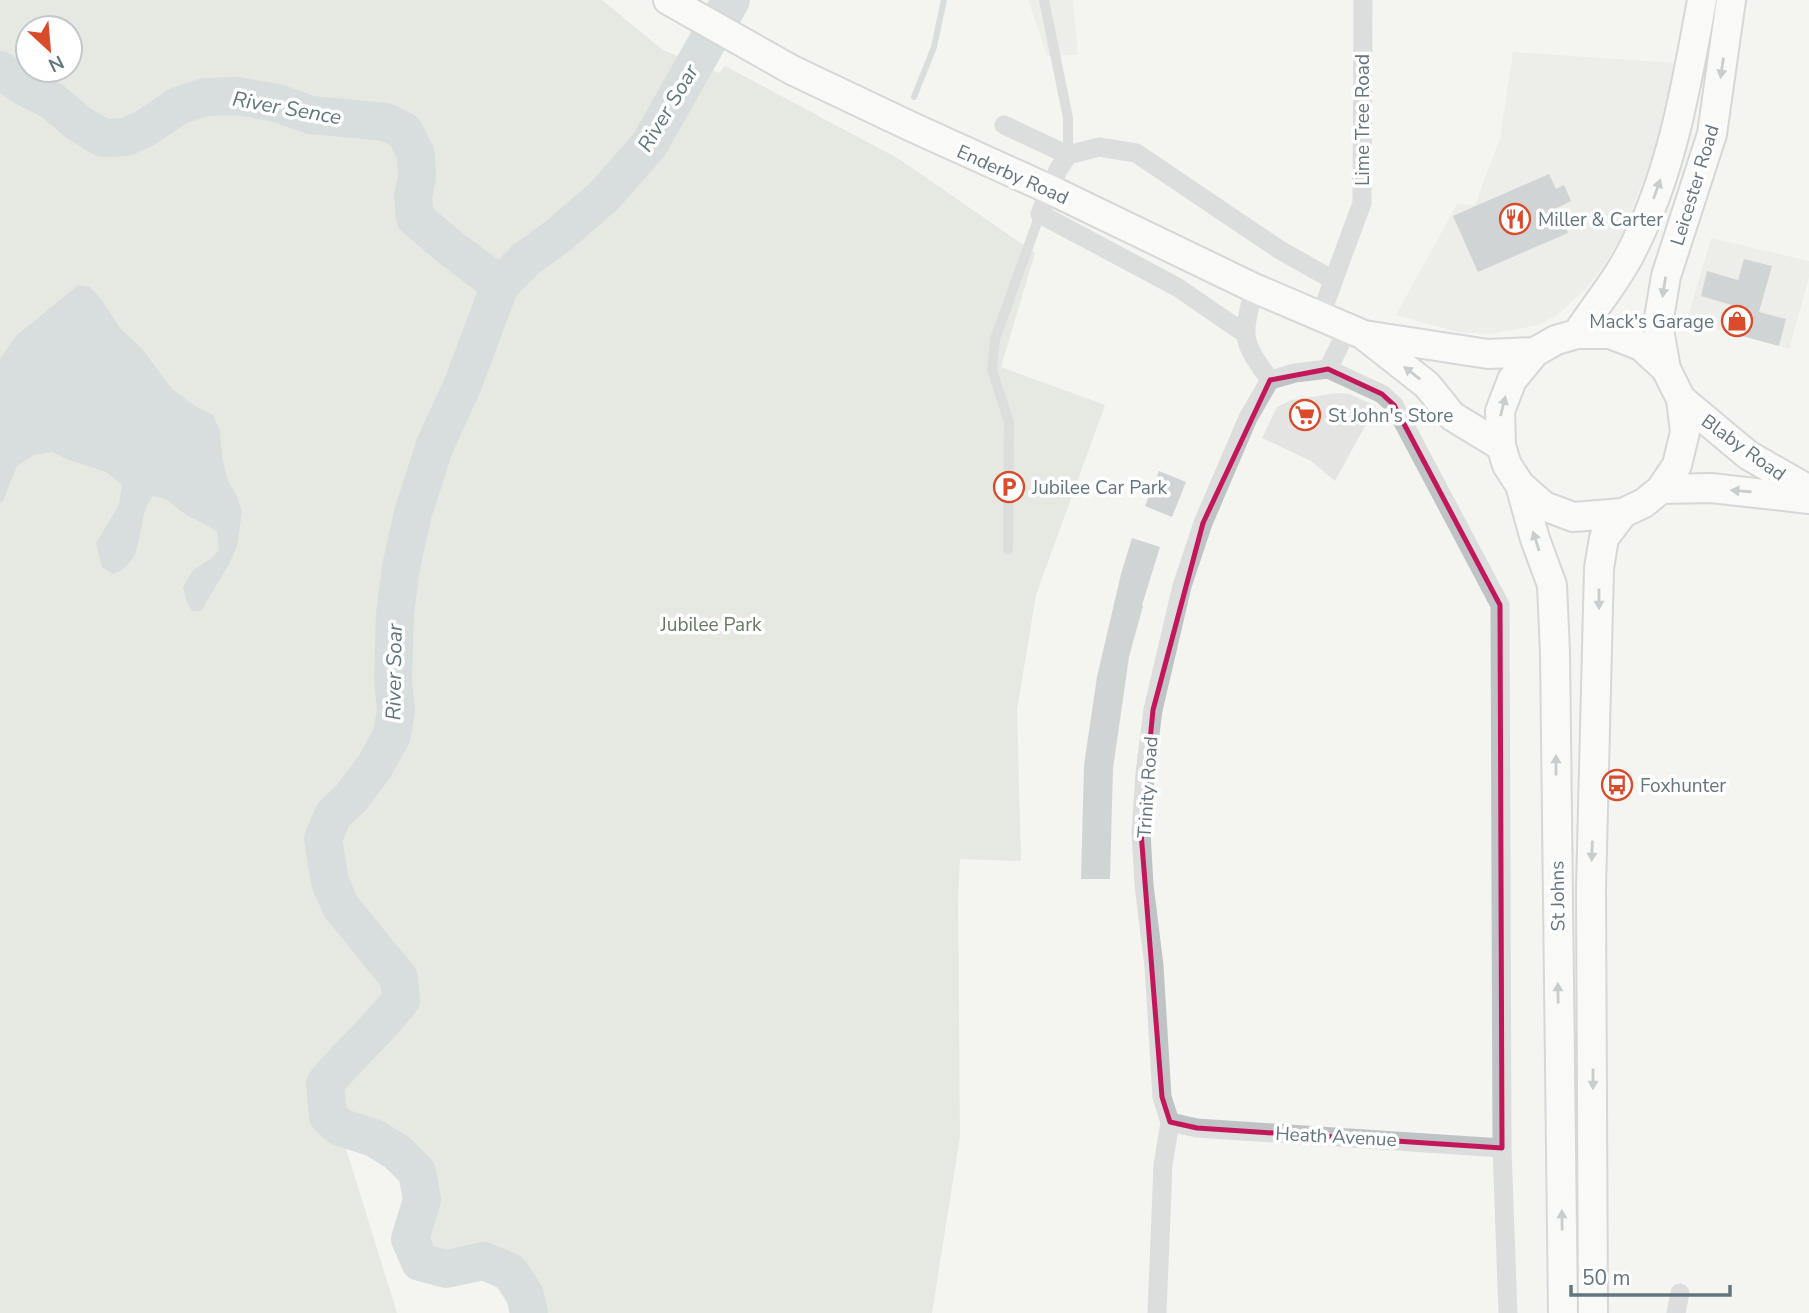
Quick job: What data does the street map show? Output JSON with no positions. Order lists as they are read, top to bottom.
{
  "streets": {
    "main road": [
      "Enderby Road",
      "Leicester Road",
      "Blaby Road",
      "St Johns"
    ],
    "street": ["Lime Tree Road", "Trinity Road", "Heath Avenue"]
  },
  "crossings": [
    ["Lime Tree Road", "Enderby Road"],
    ["Enderby Road", "Leicester Road"],
    ["Enderby Road", "Blaby Road"],
    ["Enderby Road", "St Johns"],
    ["Leicester Road", "Blaby Road"],
    ["Leicester Road", "St Johns"],
    ["Blaby Road", "St Johns"],
    ["Trinity Road", "Heath Avenue"]
  ],
  "one_way": ["Blaby Road"],
  "water": ["River Sence", "River Soar"],
  "parks": ["Jubilee Park"],
  "places": {
    "restaurant": ["Miller & Carter"],
    "shop": ["Mack's Garage"],
    "supermarket": ["St John's Store"],
    "parking": ["Jubilee Car Park"],
    "bus stop": ["Foxhunter"]
  },
  "scale_bar": "50 m",
  "north": "bottom right"
}
